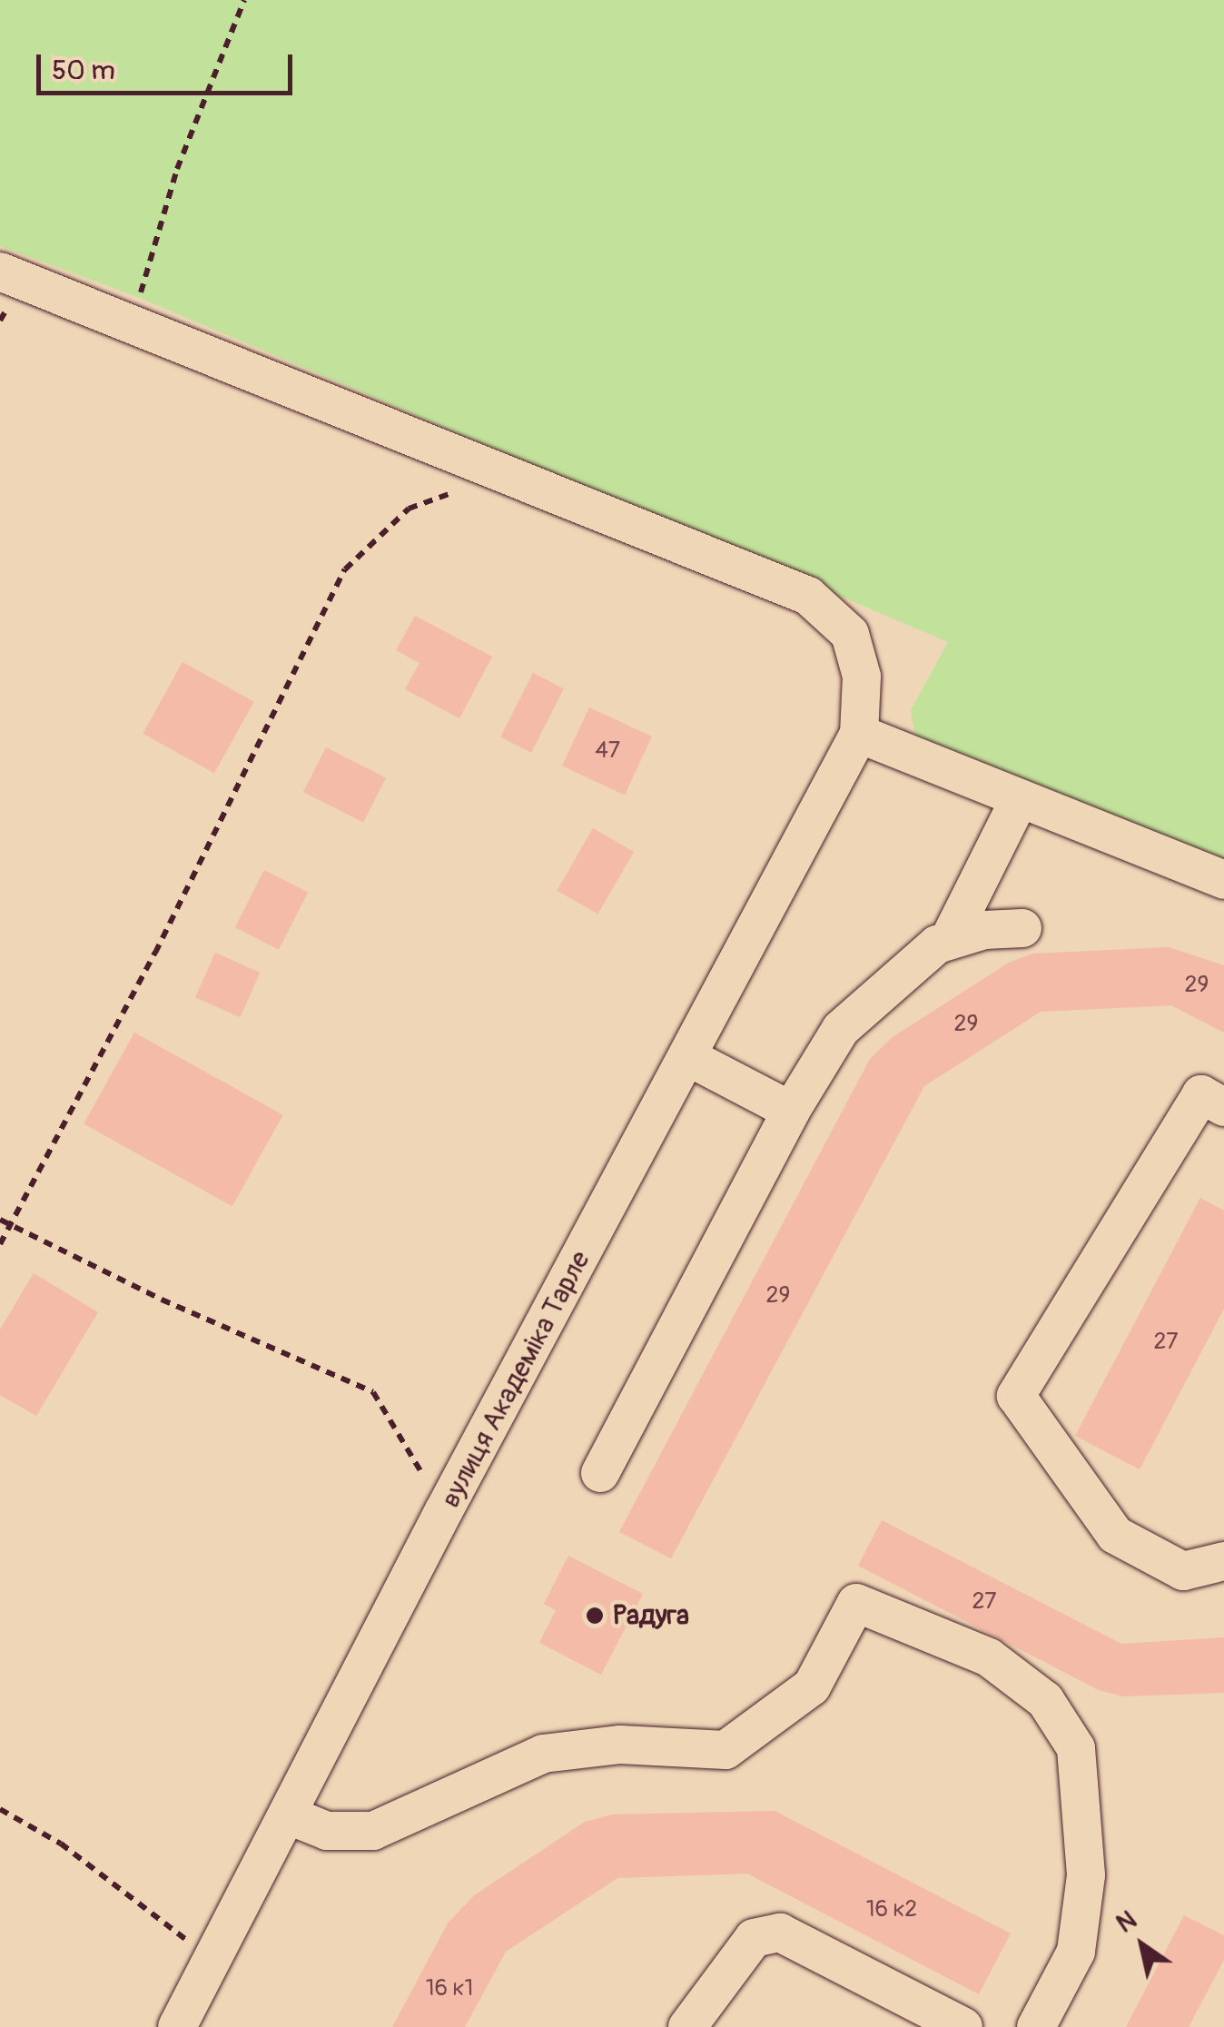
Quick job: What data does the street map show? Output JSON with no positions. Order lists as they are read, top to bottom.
{
  "streets": {
    "street": ["вулиця Академіка Тарле"]
  },
  "places": ["Радуга"],
  "house_numbers": [
    "47",
    "29",
    "29",
    "29",
    "27",
    "27",
    "16 к2",
    "16 к1"
  ],
  "scale_bar": "50 m",
  "north": "top left"
}
